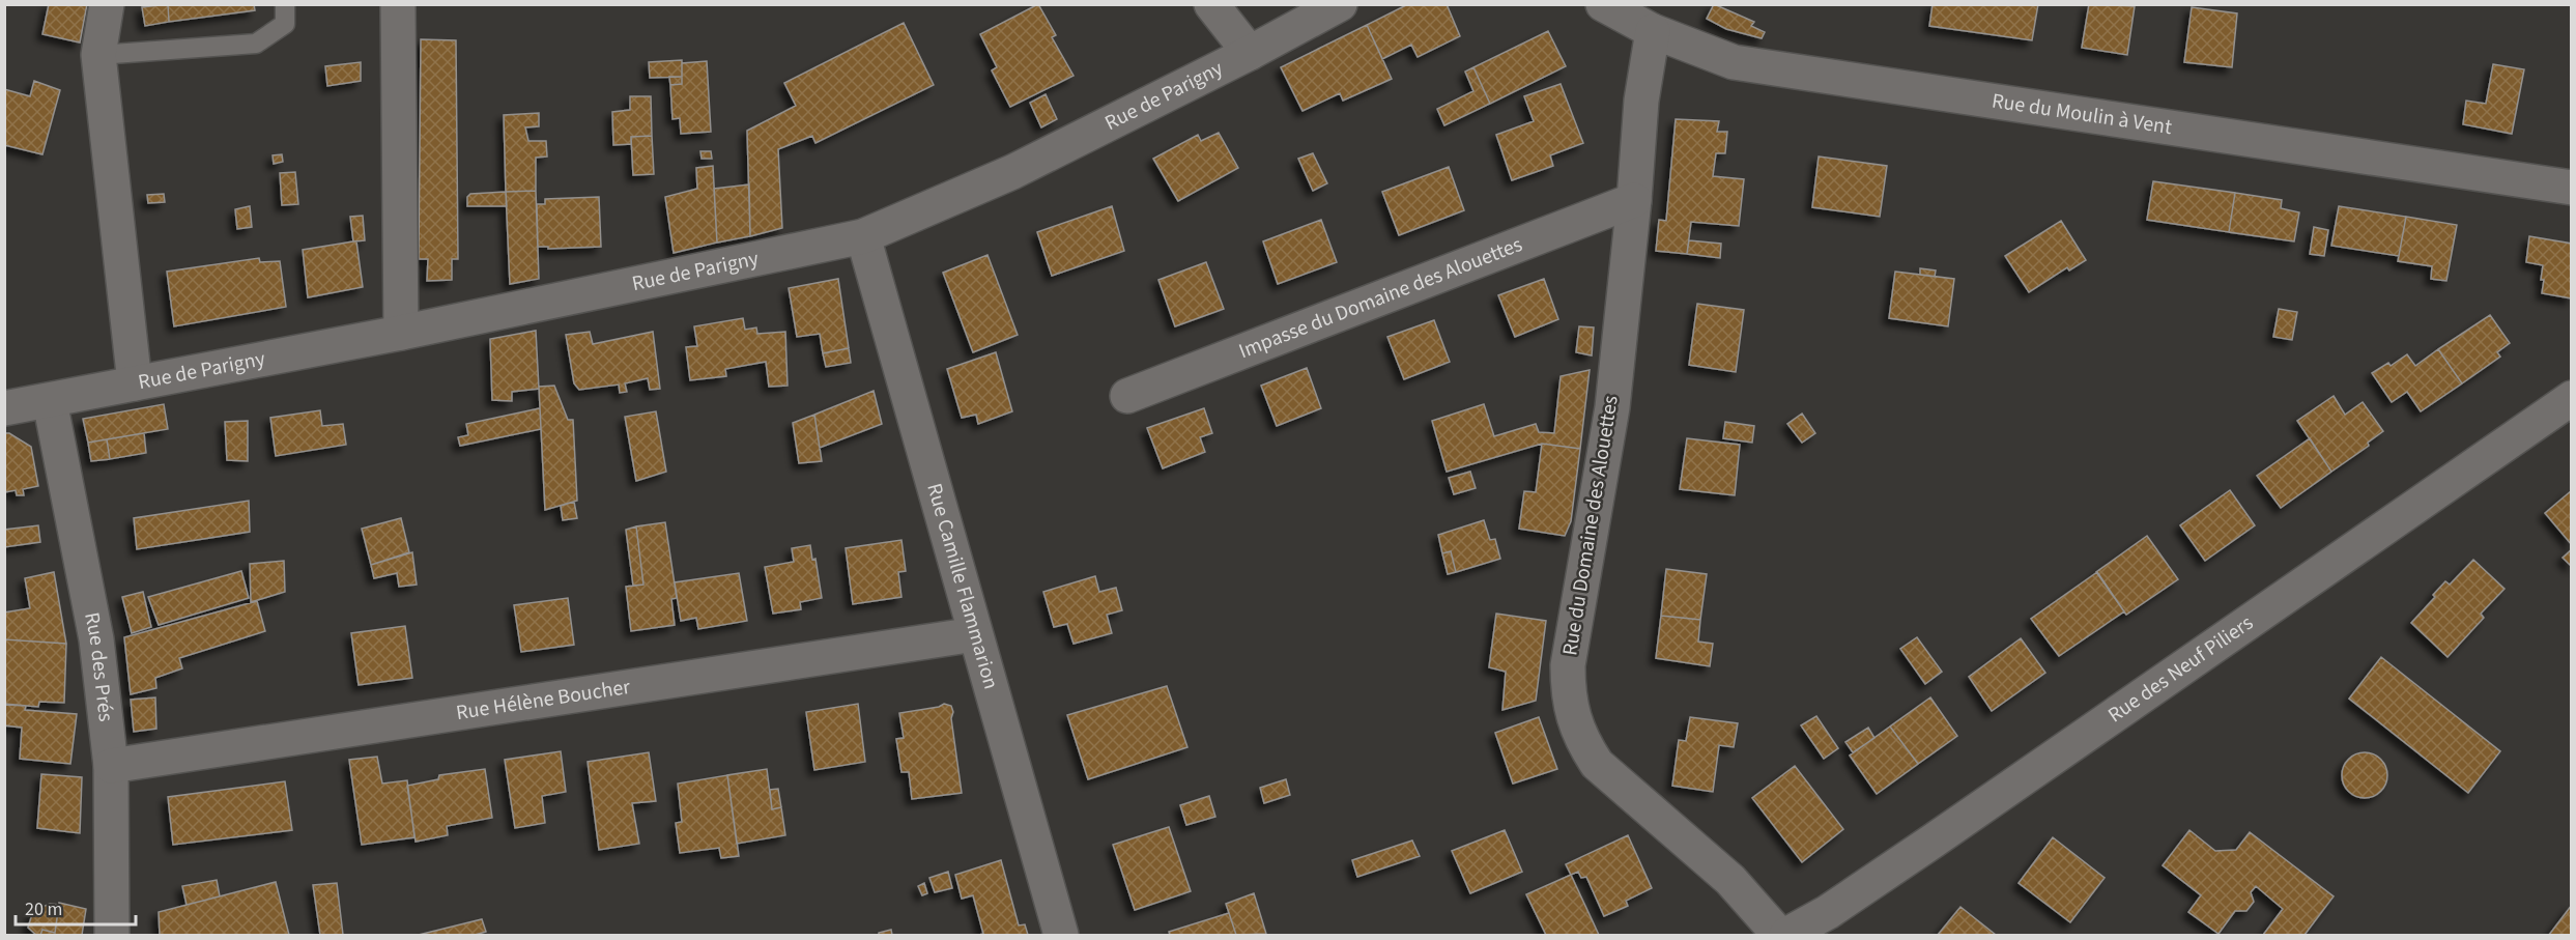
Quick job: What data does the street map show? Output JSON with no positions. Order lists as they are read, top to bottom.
{
  "streets": {
    "street": [
      "Rue de Parigny",
      "Rue du Moulin à Vent",
      "Impasse du Domaine des Alouettes",
      "Rue du Domaine des Alouettes",
      "Rue Camille Flammarion",
      "Rue des Prés",
      "Rue des Neuf Piliers",
      "Rue Hélène Boucher"
    ]
  },
  "crossings": [
    ["Rue de Parigny", "Rue Camille Flammarion"],
    ["Rue de Parigny", "Rue des Prés"],
    ["Rue du Moulin à Vent", "Rue du Domaine des Alouettes"],
    ["Impasse du Domaine des Alouettes", "Rue du Domaine des Alouettes"],
    ["Rue Camille Flammarion", "Rue Hélène Boucher"],
    ["Rue des Prés", "Rue Hélène Boucher"]
  ],
  "scale_bar": "20 m"
}
